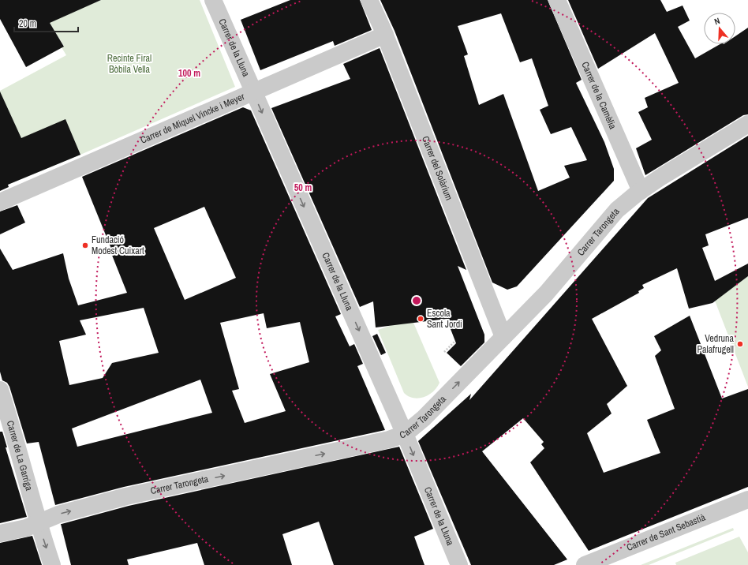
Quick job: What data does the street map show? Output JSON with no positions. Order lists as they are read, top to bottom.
{
  "streets": {
    "street": [
      "Carrer de la Lluna",
      "Carrer de la Camèlia",
      "Carrer de Miquel Vincke i Meyer",
      "Carrer del Solàrium",
      "Carrer Tarongeta",
      "Carrer de La Garriga",
      "Carrer de Sant Sebastià"
    ]
  },
  "crossings": [
    ["Carrer de la Lluna", "Carrer de Miquel Vincke i Meyer"],
    ["Carrer de la Lluna", "Carrer Tarongeta"],
    ["Carrer de la Camèlia", "Carrer Tarongeta"],
    ["Carrer de Miquel Vincke i Meyer", "Carrer del Solàrium"],
    ["Carrer del Solàrium", "Carrer Tarongeta"],
    ["Carrer Tarongeta", "Carrer de La Garriga"]
  ],
  "one_way": ["Carrer de la Lluna", "Carrer Tarongeta"],
  "parks": ["Recinte Firal Bòbila Vella"],
  "places": ["Fundació Modest Cuixart", "Escola Sant Jordi", "Vedruna Palafrugell"],
  "scale_bar": "20 m",
  "north": "top",
  "rings": ["100 m", "50 m"]
}
